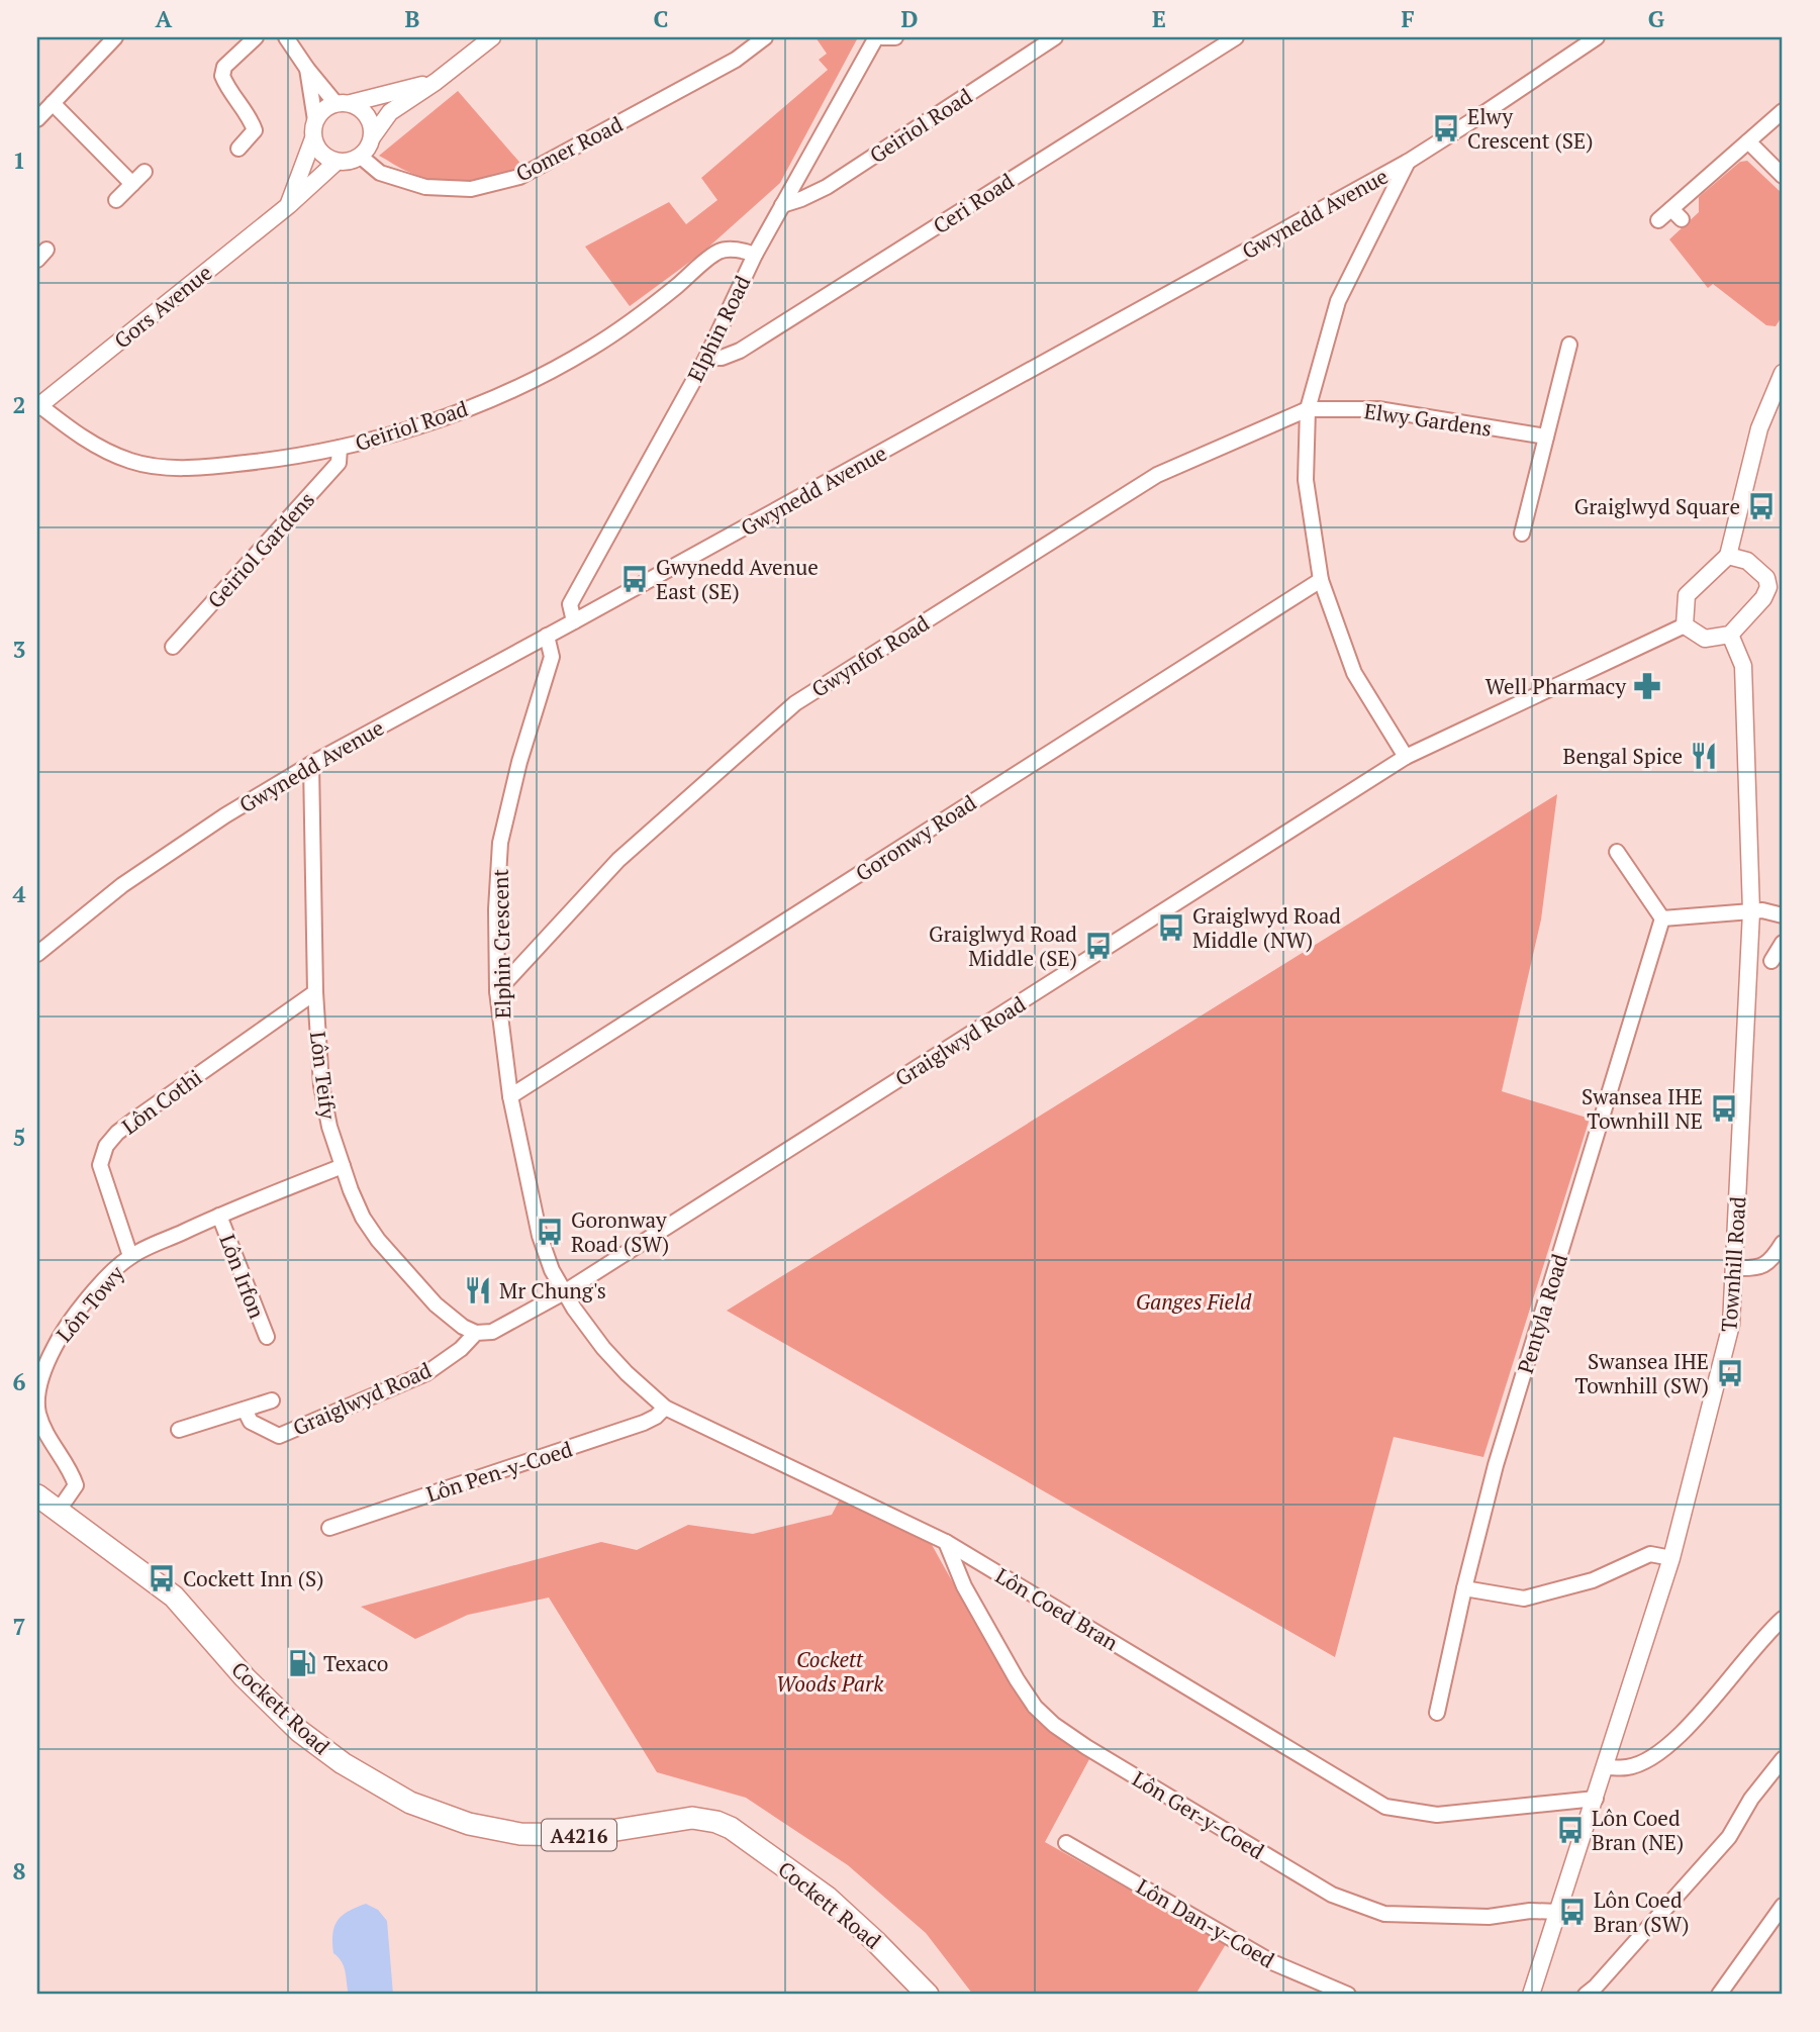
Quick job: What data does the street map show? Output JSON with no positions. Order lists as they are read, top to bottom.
{
  "streets": {
    "main road": ["Cockett Road", "A4216"],
    "street": [
      "Geiriol Road",
      "Gomer Road",
      "Ceri Road",
      "Gwynedd Avenue",
      "Gors Avenue",
      "Elphin Road",
      "Elwy Gardens",
      "Geiriol Gardens",
      "Gwynfor Road",
      "Goronwy Road",
      "Elphin Crescent",
      "Graiglwyd Road",
      "Lôn Teify",
      "Lôn Cothi",
      "Townhill Road",
      "Lôn Irfon",
      "Lôn Towy",
      "Pentyla Road",
      "Lôn Pen-y-Coed",
      "Lôn Coed Bran",
      "Lôn Ger-y-Coed",
      "Lôn Dan-y-Coed"
    ]
  },
  "crossings": [
    ["Geiriol Road", "Gors Avenue"],
    ["Geiriol Road", "Elphin Road"],
    ["Geiriol Road", "Geiriol Gardens"],
    ["Gomer Road", "Gors Avenue"],
    ["Ceri Road", "Elphin Road"],
    ["Gwynedd Avenue", "Elphin Road"],
    ["Gwynedd Avenue", "Elphin Crescent"],
    ["Gwynedd Avenue", "Lôn Teify"],
    ["Elwy Gardens", "Gwynfor Road"],
    ["Gwynfor Road", "Elphin Crescent"],
    ["Goronwy Road", "Elphin Crescent"],
    ["Elphin Crescent", "Graiglwyd Road"],
    ["Elphin Crescent", "Lôn Coed Bran"],
    ["Graiglwyd Road", "Lôn Teify"],
    ["Graiglwyd Road", "Lôn Coed Bran"],
    ["Lôn Teify", "Lôn Cothi"],
    ["Lôn Teify", "Lôn Towy"],
    ["Lôn Cothi", "Lôn Towy"],
    ["Townhill Road", "Lôn Coed Bran"],
    ["Townhill Road", "Lôn Ger-y-Coed"],
    ["Lôn Irfon", "Lôn Towy"],
    ["Lôn Towy", "Cockett Road"],
    ["Lôn Pen-y-Coed", "Lôn Coed Bran"],
    ["Lôn Coed Bran", "Lôn Ger-y-Coed"]
  ],
  "parks": ["Ganges Field", "Cockett Woods Park"],
  "places": {
    "bus stop": [
      "Elwy Crescent (SE)",
      "Graiglwyd Square",
      "Gwynedd Avenue East (SE)",
      "Graiglwyd Road Middle (NW)",
      "Graiglwyd Road Middle (SE)",
      "Swansea IHE Townhill NE",
      "Goronway Road (SW)",
      "Swansea IHE Townhill (SW)",
      "Cockett Inn (S)",
      "Lôn Coed Bran (NE)",
      "Lôn Coed Bran (SW)"
    ],
    "pharmacy": ["Well Pharmacy"],
    "restaurant": ["Bengal Spice", "Mr Chung's"],
    "fuel station": ["Texaco"]
  },
  "grid": {
    "columns": [
      "A",
      "B",
      "C",
      "D",
      "E",
      "F",
      "G"
    ],
    "rows": [
      "1",
      "2",
      "3",
      "4",
      "5",
      "6",
      "7",
      "8"
    ]
  }
}
